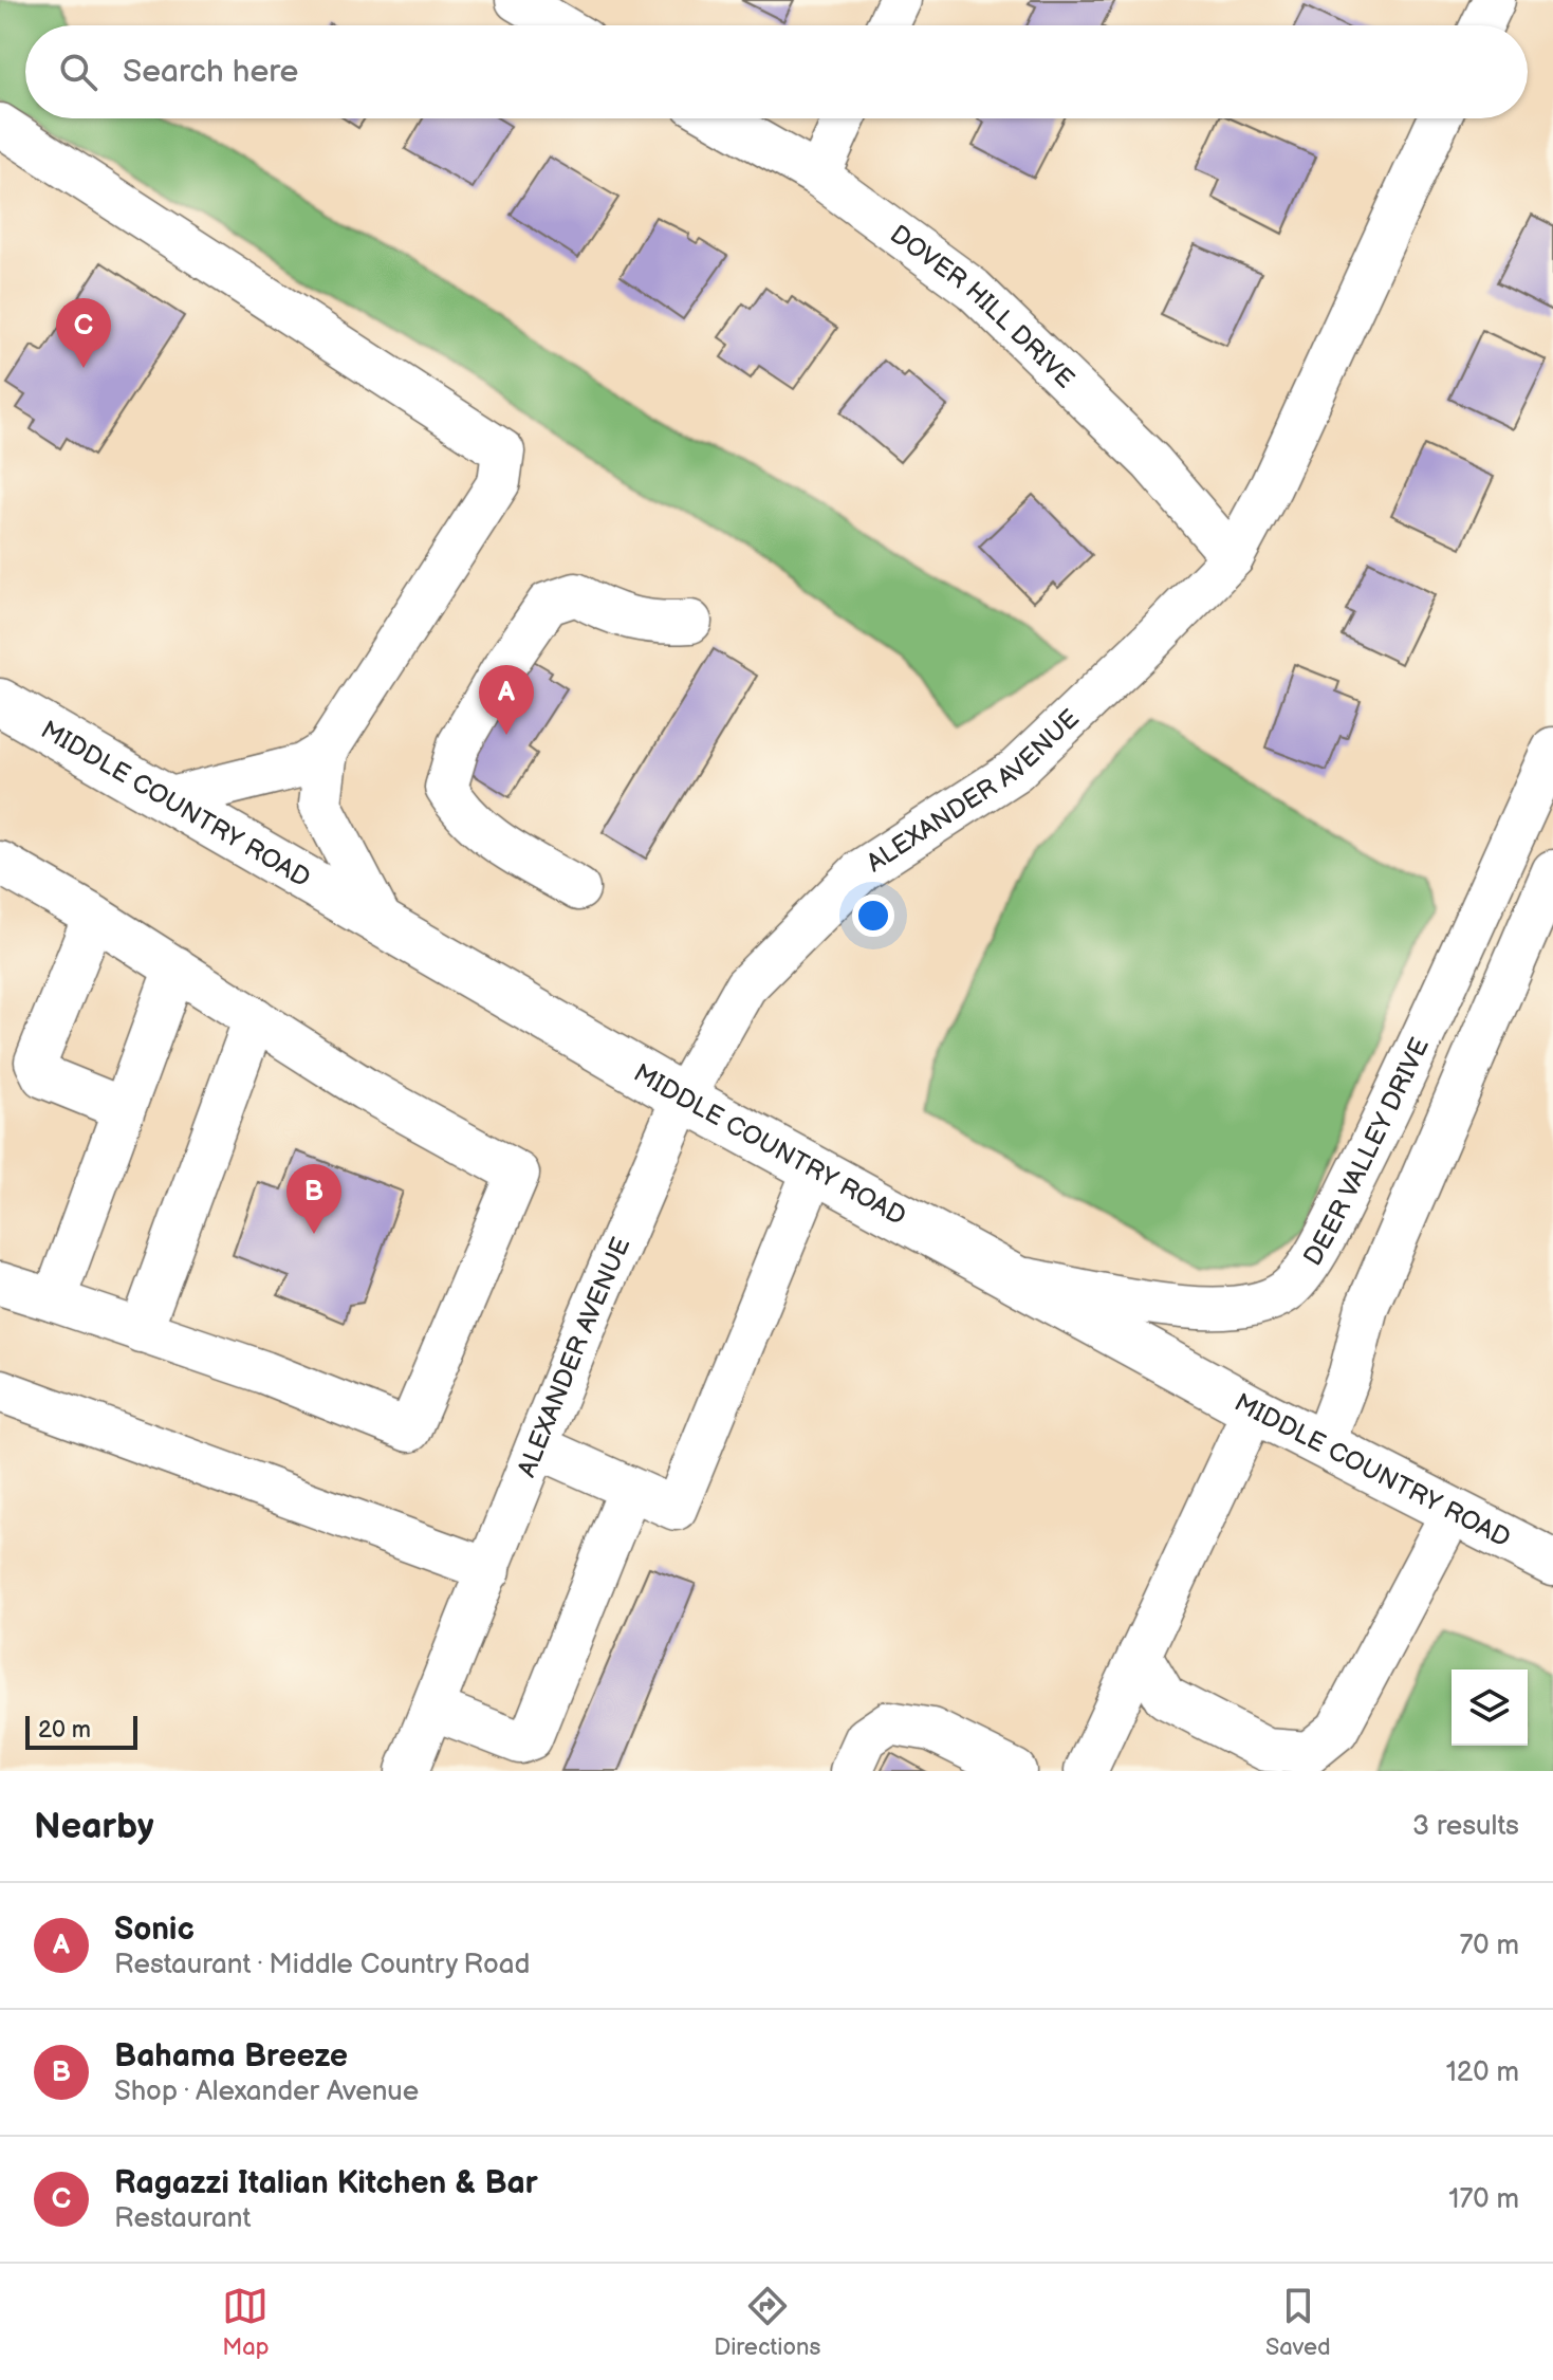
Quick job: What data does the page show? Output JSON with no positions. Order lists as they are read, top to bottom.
{
  "streets": {
    "main road": ["MIDDLE COUNTRY ROAD"],
    "street": ["DOVER HILL DRIVE", "ALEXANDER AVENUE", "DEER VALLEY DRIVE"]
  },
  "crossings": [
    ["DOVER HILL DRIVE", "ALEXANDER AVENUE"],
    ["ALEXANDER AVENUE", "MIDDLE COUNTRY ROAD"],
    ["MIDDLE COUNTRY ROAD", "DEER VALLEY DRIVE"]
  ],
  "scale_bar": "20 m",
  "page": {
    "search": "Search here",
    "pins": ["C", "A", "B"],
    "scale": "20 m",
    "heading": ["Nearby", "3 results"],
    "list": [
      {
        "mark": "A",
        "name": "Sonic",
        "note": "Restaurant · Middle Country Road",
        "value": "70 m"
      },
      {
        "mark": "B",
        "name": "Bahama Breeze",
        "note": "Shop · Alexander Avenue",
        "value": "120 m"
      },
      {
        "mark": "C",
        "name": "Ragazzi Italian Kitchen & Bar",
        "note": "Restaurant",
        "value": "170 m"
      }
    ],
    "nav": ["Map", "Directions", "Saved"]
  }
}
